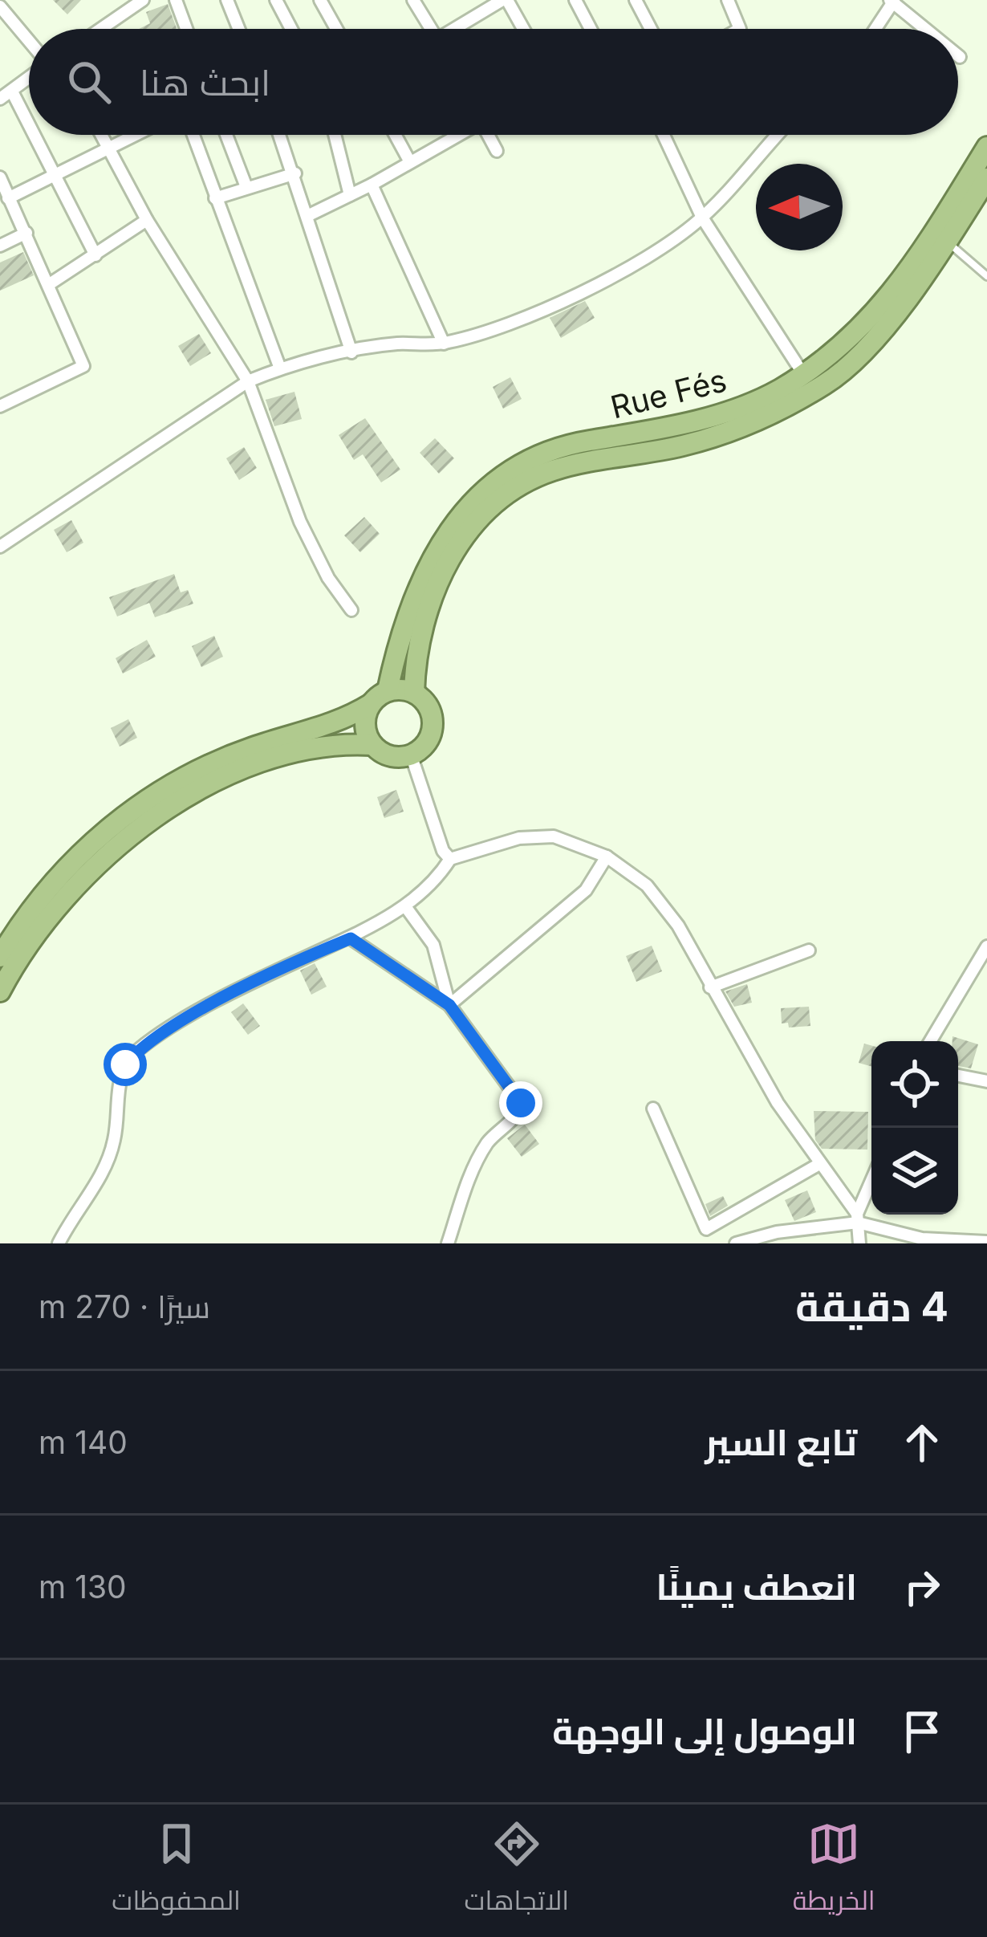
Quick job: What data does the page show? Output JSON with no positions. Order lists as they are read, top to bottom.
{
  "streets": {
    "highway": ["Rue Fés"]
  },
  "north": "left",
  "page": {
    "search": "ابحث هنا",
    "heading": ["4 دقيقة", "سيرًا · 270 m"],
    "list": [
      ["تابع السير", "140 m"],
      ["انعطف يمينًا", "130 m"],
      "الوصول إلى الوجهة"
    ],
    "nav": ["الخريطة", "الاتجاهات", "المحفوظات"]
  }
}
